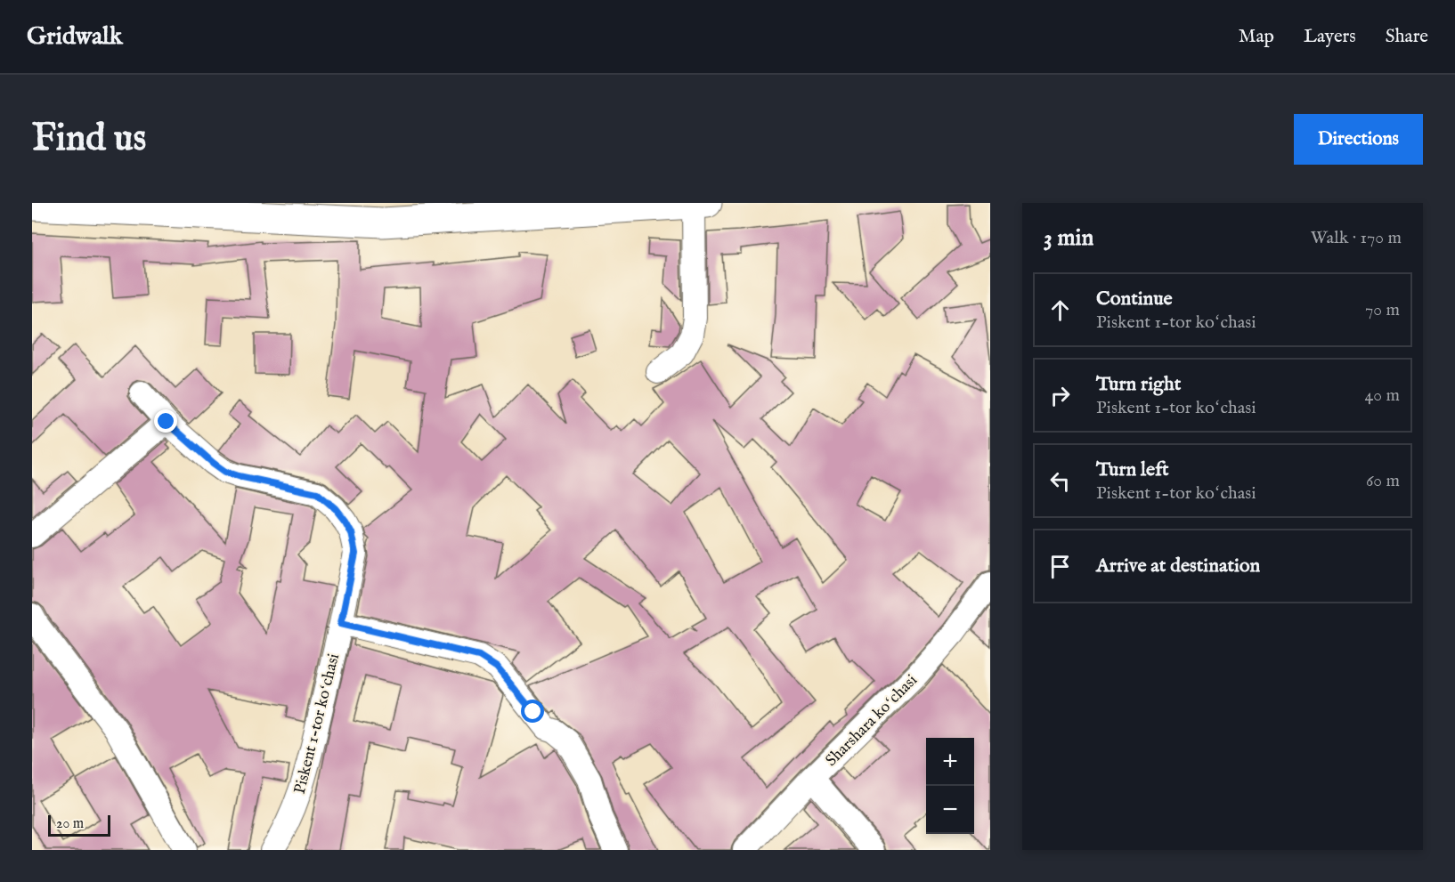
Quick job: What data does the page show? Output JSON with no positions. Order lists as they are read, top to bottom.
{
  "streets": {
    "street": ["Sharshara koʻchasi", "Piskent 1-tor koʻchasi"]
  },
  "scale_bar": "20 m",
  "page": {
    "header": "Gridwalk",
    "nav": ["Map", "Layers", "Share"],
    "buttons": "Directions",
    "title": "Find us",
    "heading": ["3 min", "Walk · 170 m"],
    "list": [
      ["Continue", "Piskent 1-tor koʻchasi", "70 m"],
      ["Turn right", "Piskent 1-tor koʻchasi", "40 m"],
      ["Turn left", "Piskent 1-tor koʻchasi", "60 m"],
      "Arrive at destination"
    ],
    "map_buttons": ["+", "−"],
    "scale": "20 m"
  }
}
